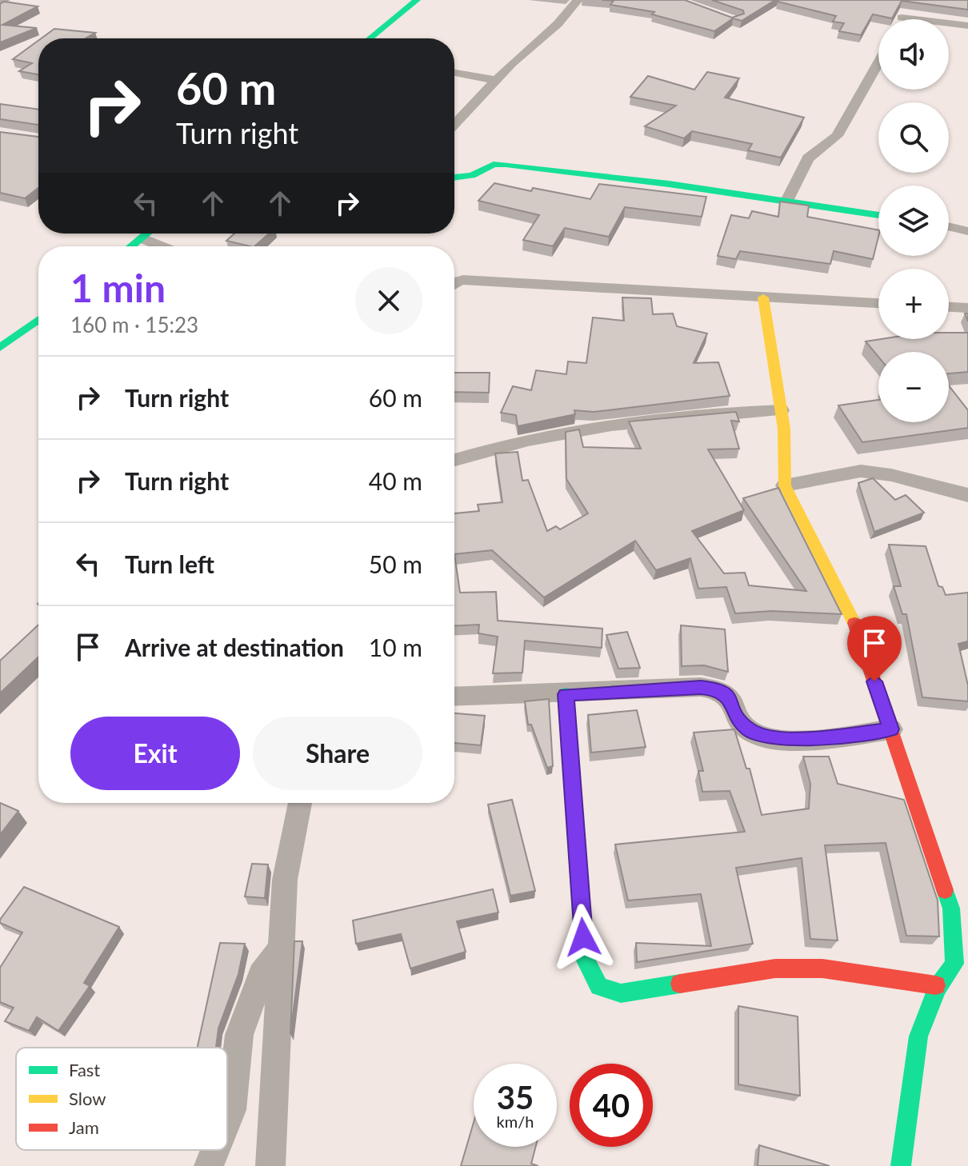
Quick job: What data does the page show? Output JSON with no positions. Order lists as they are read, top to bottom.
{
  "legend": ["Fast", "Slow", "Jam"],
  "page": {
    "map_buttons": ["+", "−"],
    "turn": ["60 m", "Turn right"],
    "heading": ["1 min", "160 m · 15:23"],
    "list": [
      {
        "name": "Turn right",
        "value": "60 m"
      },
      {
        "name": "Turn right",
        "value": "40 m"
      },
      {
        "name": "Turn left",
        "value": "50 m"
      },
      {
        "name": "Arrive at destination",
        "value": "10 m"
      }
    ],
    "buttons": ["Exit", "Share"],
    "speed": "35 km/h",
    "limit": "40"
  }
}
